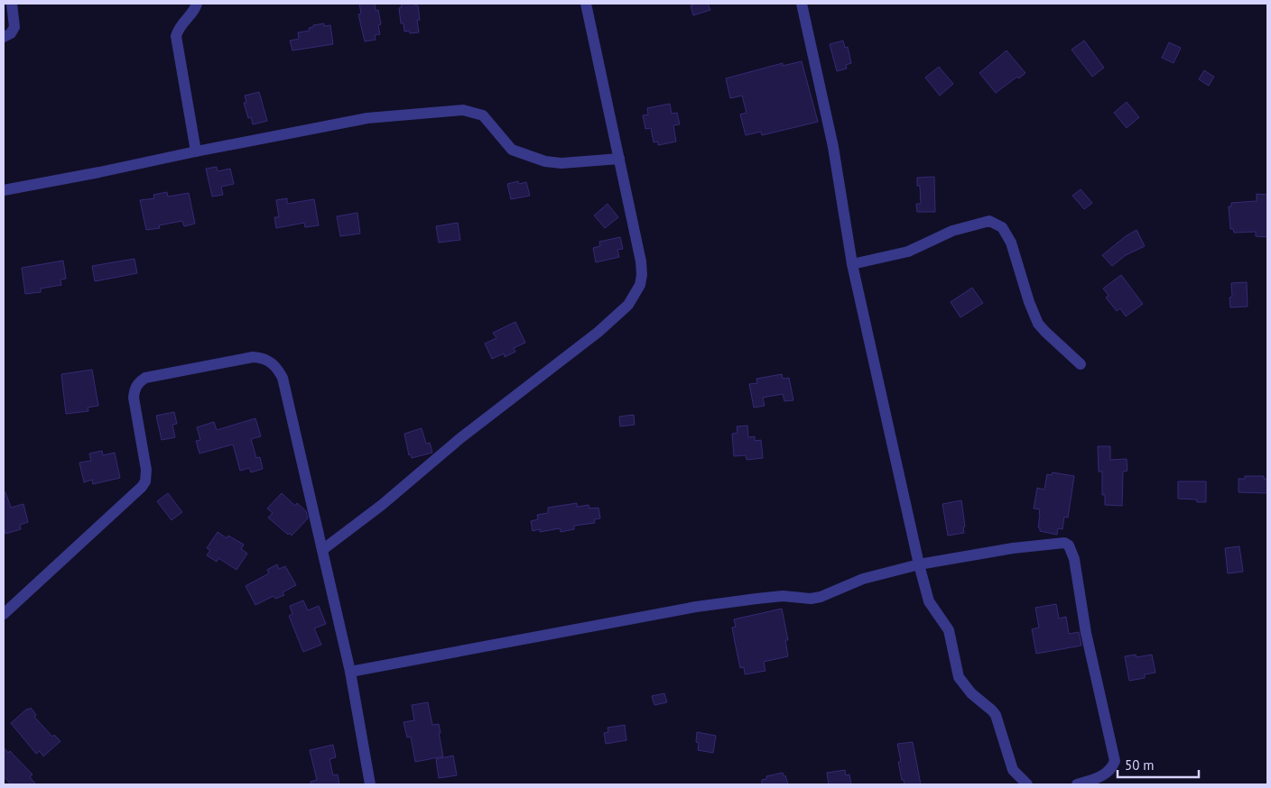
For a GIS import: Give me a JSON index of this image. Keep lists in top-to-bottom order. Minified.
{"scale_bar":"50 m"}
